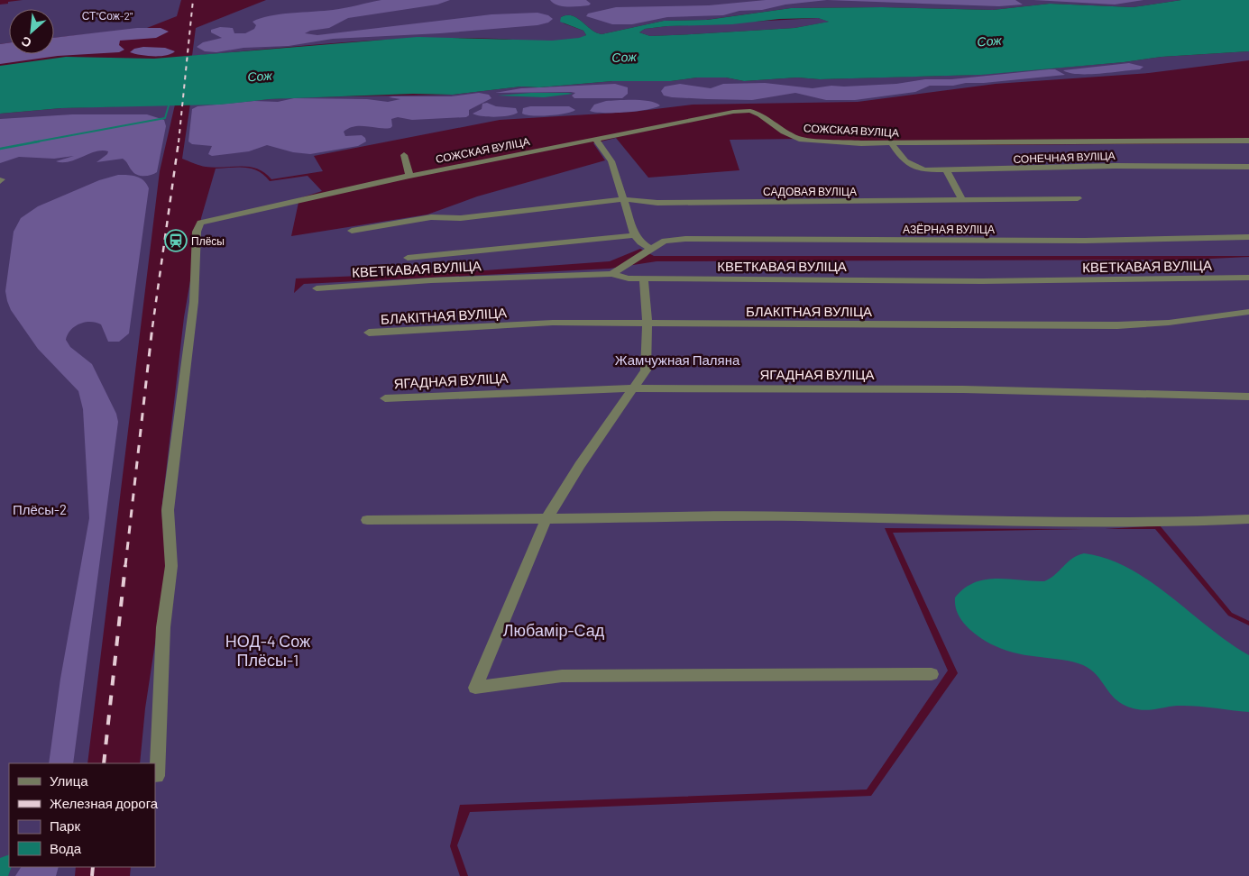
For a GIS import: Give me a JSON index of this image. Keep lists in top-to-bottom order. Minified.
{"streets":{"street":["СОЖСКАЯ ВУЛІЦА","СОНЕЧНАЯ ВУЛІЦА","САДОВАЯ ВУЛІЦА","АЗЁРНАЯ ВУЛІЦА","КВЕТКАВАЯ ВУЛІЦА","БЛАКІТНАЯ ВУЛІЦА","ЯГАДНАЯ ВУЛІЦА"]},"crossings":[["СОЖСКАЯ ВУЛІЦА","СОНЕЧНАЯ ВУЛІЦА"],["АЗЁРНАЯ ВУЛІЦА","КВЕТКАВАЯ ВУЛІЦА"]],"water":["Сож"],"parks":["СТ\"Сож-2\"","Жамчужная Паляна","Плёсы-2","Любамір-Сад","НОД-4 Сож Плёсы-1"],"places":{"station":["Плёсы"]},"legend":["Улица","Железная дорога","Парк","Вода"],"north":"bottom left"}
